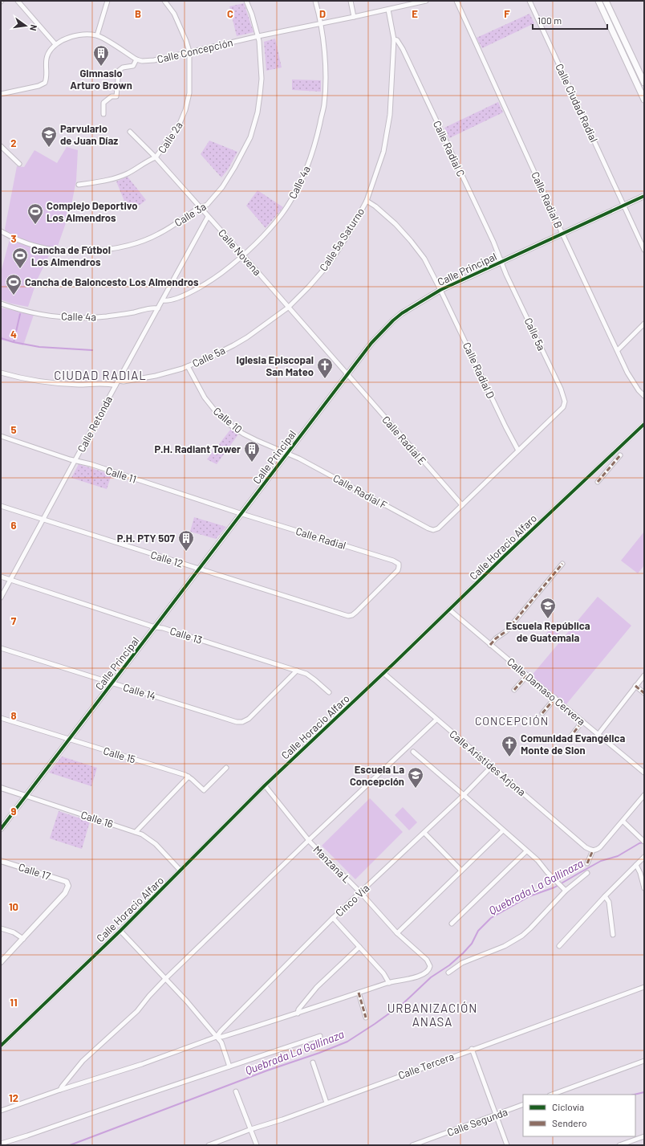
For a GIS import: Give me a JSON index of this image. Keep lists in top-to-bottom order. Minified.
{"streets":{"street":["Calle Concepción","Calle Ciudad Radial","Calle 2a","Calle Radial C","Calle 4a","Calle Radial B","Calle 3a","Calle 5a Saturno","Calle Novena","Calle Principal","Calle 5a","Calle Radial D","Calle 10","Calle Retonda","Calle Radial E","Calle 11","Calle Radial F","Calle Radial","Calle Horacio Alfaro","Calle 12","Calle 13","Calle 14","Calle Damaso Cervera","Calle 15","Calle Arístides Arjona","Calle 16","Manzana L","Calle 17","Cinco Vía","Calle Tercera","Calle Segunda"]},"crossings":[["Calle Concepción","Calle 2a"],["Calle Concepción","Calle 4a"],["Calle Concepción","Calle 3a"],["Calle Concepción","Calle 5a Saturno"],["Calle Ciudad Radial","Calle Principal"],["Calle 2a","Calle Novena"],["Calle Radial C","Calle 5a Saturno"],["Calle Radial C","Calle Principal"],["Calle Radial C","Calle 5a"],["Calle 4a","Calle Novena"],["Calle 4a","Calle Retonda"],["Calle Radial B","Calle Principal"],["Calle 3a","Calle Novena"],["Calle 5a Saturno","Calle Novena"],["Calle 5a Saturno","Calle 5a"],["Calle 5a Saturno","Calle Radial D"],["Calle Novena","Calle Principal"],["Calle Novena","Calle 5a"],["Calle Novena","Calle Retonda"],["Calle Novena","Calle Radial E"],["Calle Principal","Calle 5a"],["Calle Principal","Calle Radial D"],["Calle Principal","Calle 10"],["Calle Principal","Calle Radial E"],["Calle Principal","Calle 11"],["Calle Principal","Calle Radial F"],["Calle Principal","Calle Radial"],["Calle Principal","Calle 12"],["Calle Principal","Calle 13"],["Calle Principal","Calle 14"],["Calle Principal","Calle 15"],["Calle Principal","Calle 16"],["Calle 5a","Calle Radial D"],["Calle 5a","Calle 10"],["Calle 5a","Calle Retonda"],["Calle 10","Calle Radial F"],["Calle Retonda","Calle 11"],["Calle Retonda","Calle 12"],["Calle Retonda","Calle 13"],["Calle Radial E","Calle Radial F"],["Calle 11","Calle Radial"],["Calle Radial","Calle 12"],["Calle Horacio Alfaro","Calle Damaso Cervera"],["Calle Horacio Alfaro","Calle Arístides Arjona"],["Calle Horacio Alfaro","Calle 16"],["Calle Horacio Alfaro","Manzana L"],["Calle 13","Calle 14"],["Calle Arístides Arjona","Cinco Vía"],["Manzana L","Cinco Vía"]],"districts":["CIUDAD RADIAL","CONCEPCIÓN","URBANIZACIÓN ANASA"],"water":["Quebrada La Gallinaza"],"places":{"building":["Gimnasio Arturo Brown","P.H. Radiant Tower","P.H. PTY 507"],"school or university":["Parvulario de Juan Díaz","Escuela República de Guatemala","Escuela La Concepción"],"sports":["Complejo Deportivo Los Almendros","Cancha de Fútbol Los Almendros","Cancha de Baloncesto Los Almendros"],"church":["Iglesia Episcopal San Mateo","Comunidad Evangélica Monte de Sion"]},"legend":["Ciclovía","Sendero"],"scale_bar":"100 m","north":"right","grid":{"columns":["B","C","D","E","F"],"rows":["2","3","4","5","6","7","8","9","10","11","12"]}}
